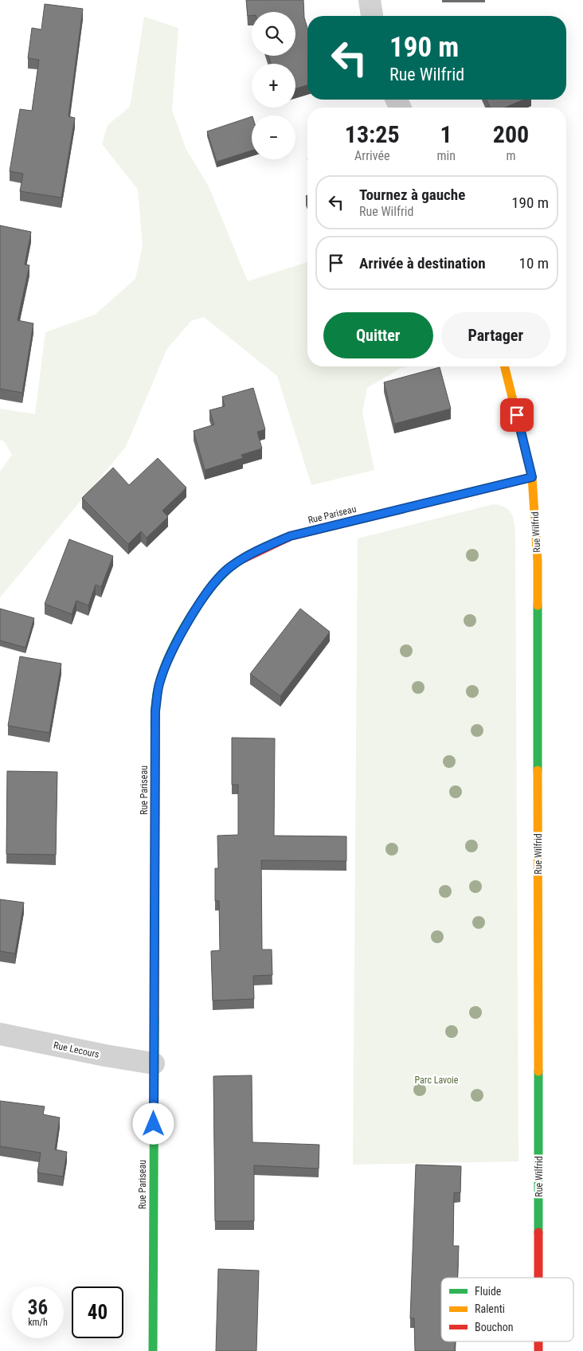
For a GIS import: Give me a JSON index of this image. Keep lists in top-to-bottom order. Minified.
{"streets":{"street":["Rue Pariseau","Rue Wilfrid","Rue Lecours"]},"crossings":[["Rue Pariseau","Rue Wilfrid"],["Rue Pariseau","Rue Lecours"]],"parks":["Parc Lavoie"],"legend":["Fluide","Ralenti","Bouchon"],"page":{"map_buttons":["+","−"],"turn":["190 m","Rue Wilfrid"],"eta":["13:25","Arrivée","1","min","200","m"],"list":[{"name":"Tournez à gauche","note":"Rue Wilfrid","value":"190 m"},{"name":"Arrivée à destination","value":"10 m"}],"buttons":["Quitter","Partager"],"speed":"36 km/h","limit":"40"}}
